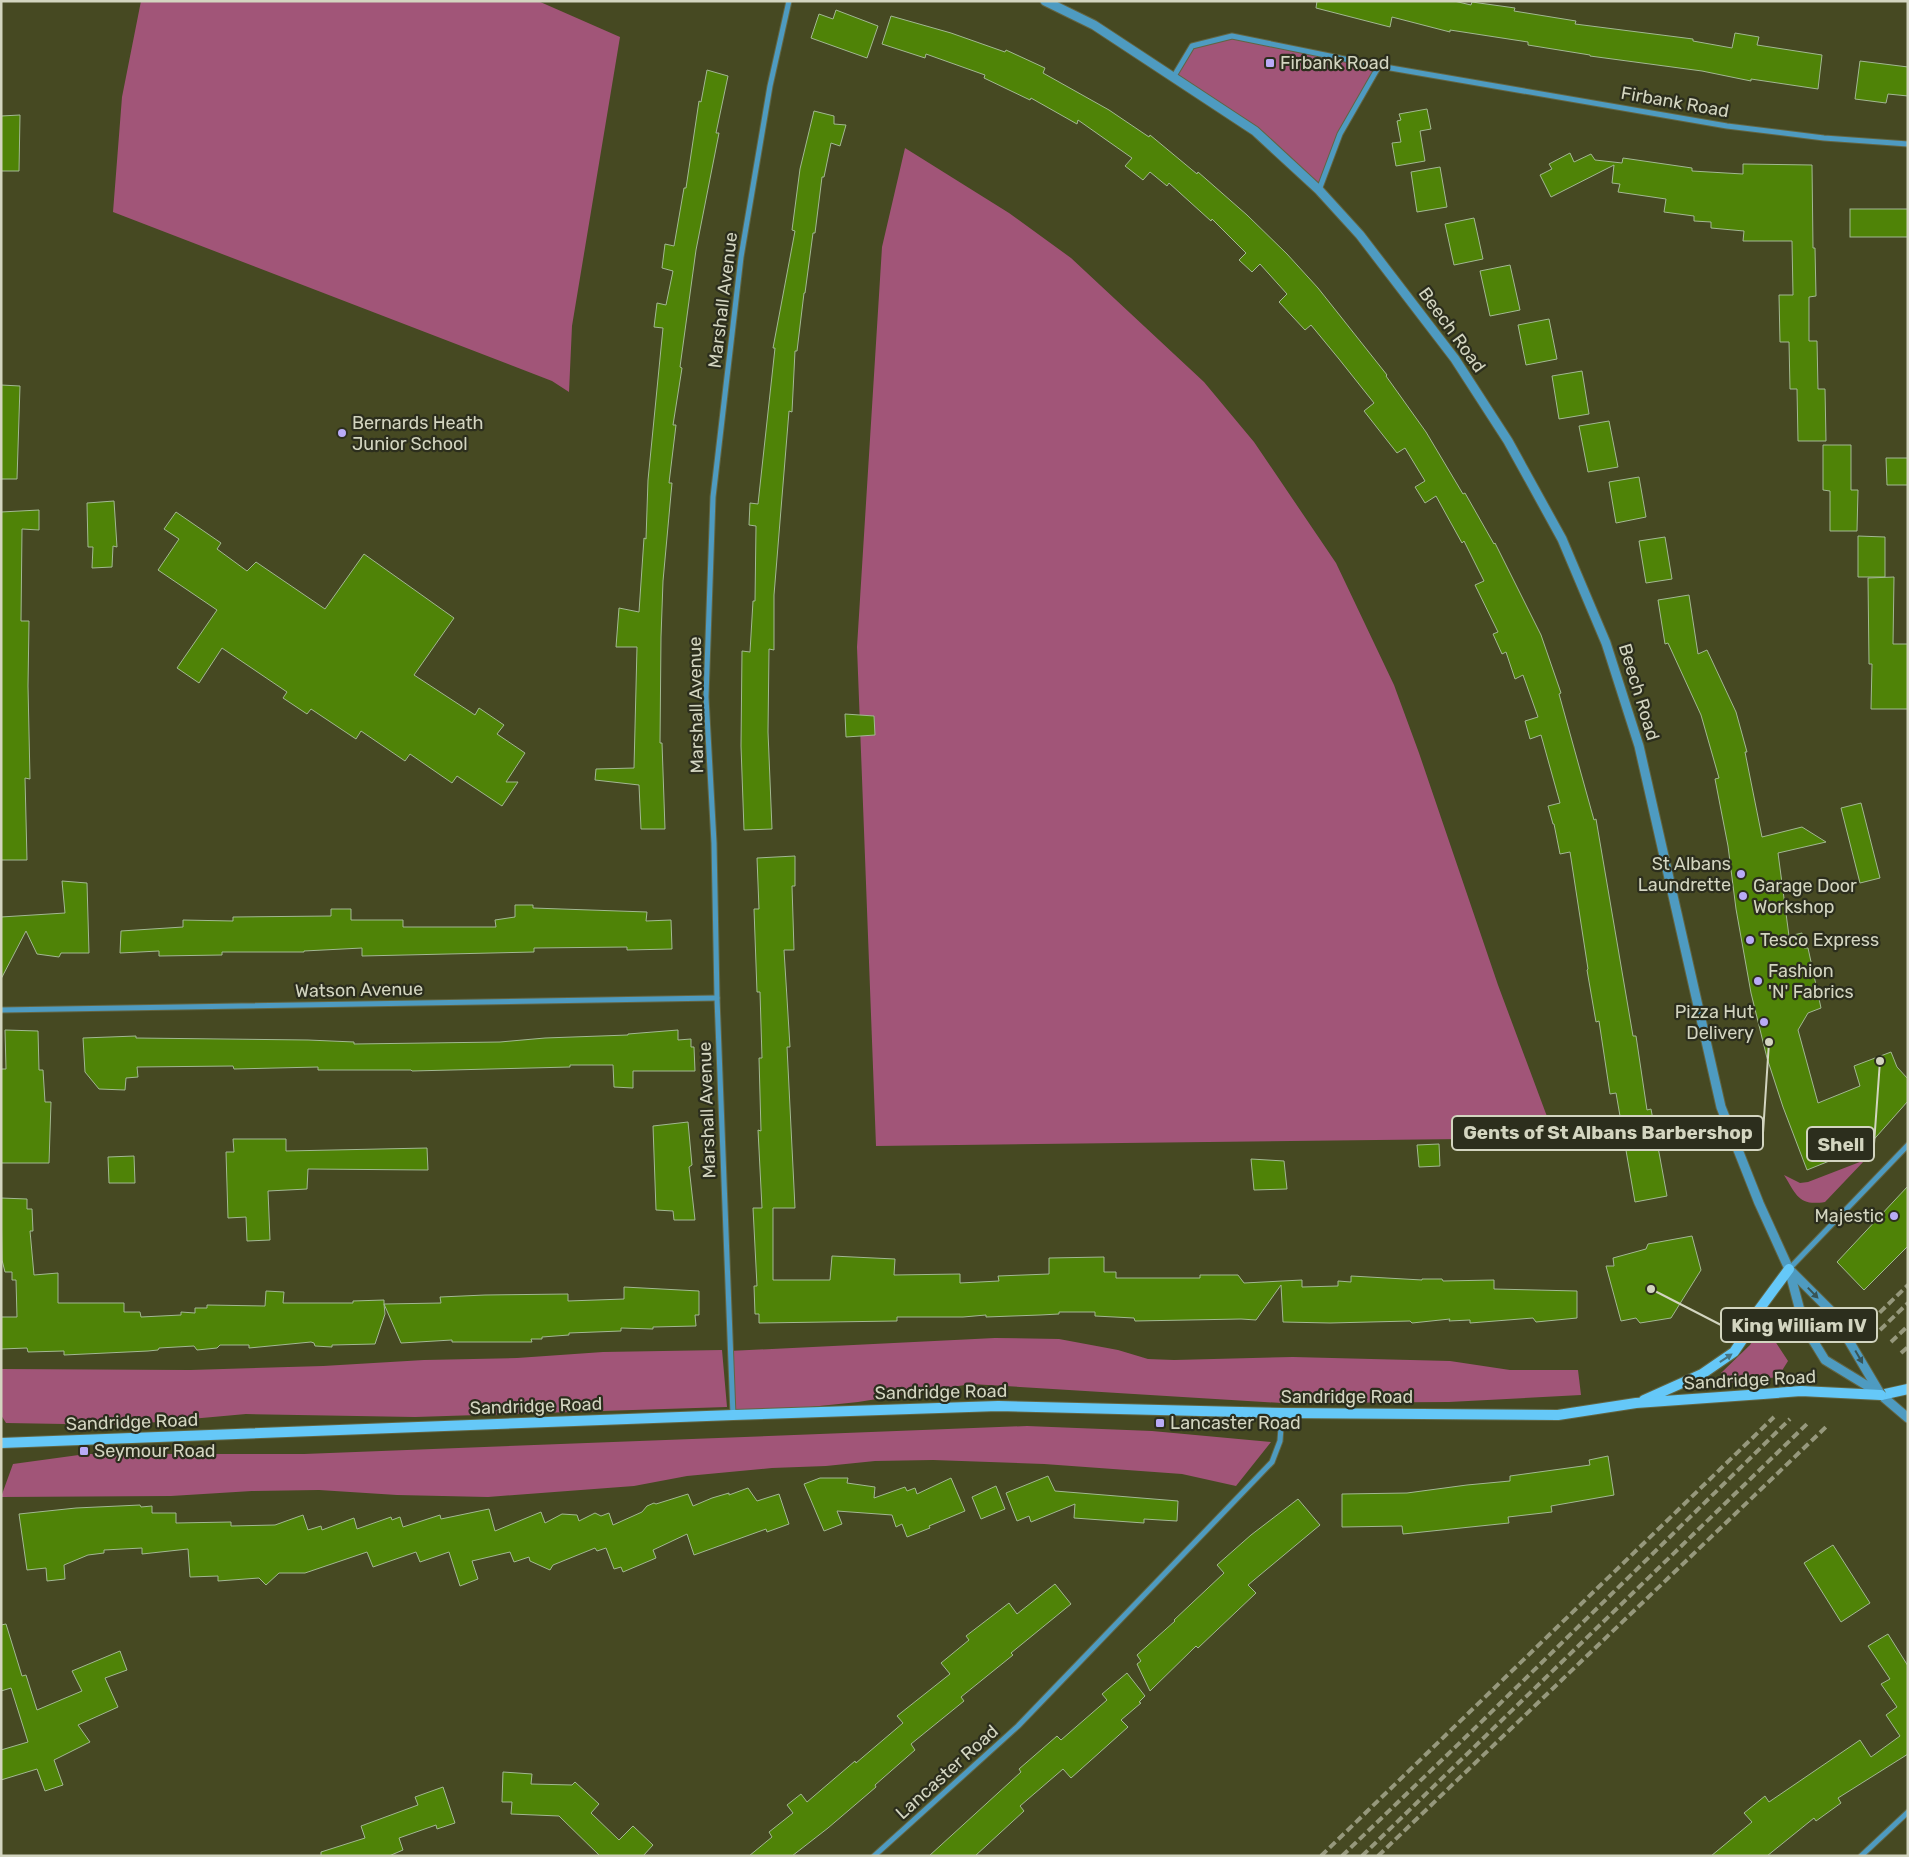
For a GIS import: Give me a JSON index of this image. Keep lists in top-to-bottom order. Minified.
{"streets":{"main road":["Sandridge Road"],"street":["Firbank Road","Marshall Avenue","Beech Road","Watson Avenue","Lancaster Road"]},"crossings":[["Marshall Avenue","Watson Avenue"],["Marshall Avenue","Sandridge Road"],["Beech Road","Sandridge Road"],["Sandridge Road","Lancaster Road"]],"places":{"transit":["Firbank Road","Lancaster Road","Seymour Road"],"other":["Bernards Heath Junior School","St Albans Laundrette","Garage Door Workshop","Tesco Express","Fashion 'N' Fabrics","Pizza Hut Delivery","Gents of St Albans Barbershop","Shell","Majestic","King William IV"]}}
